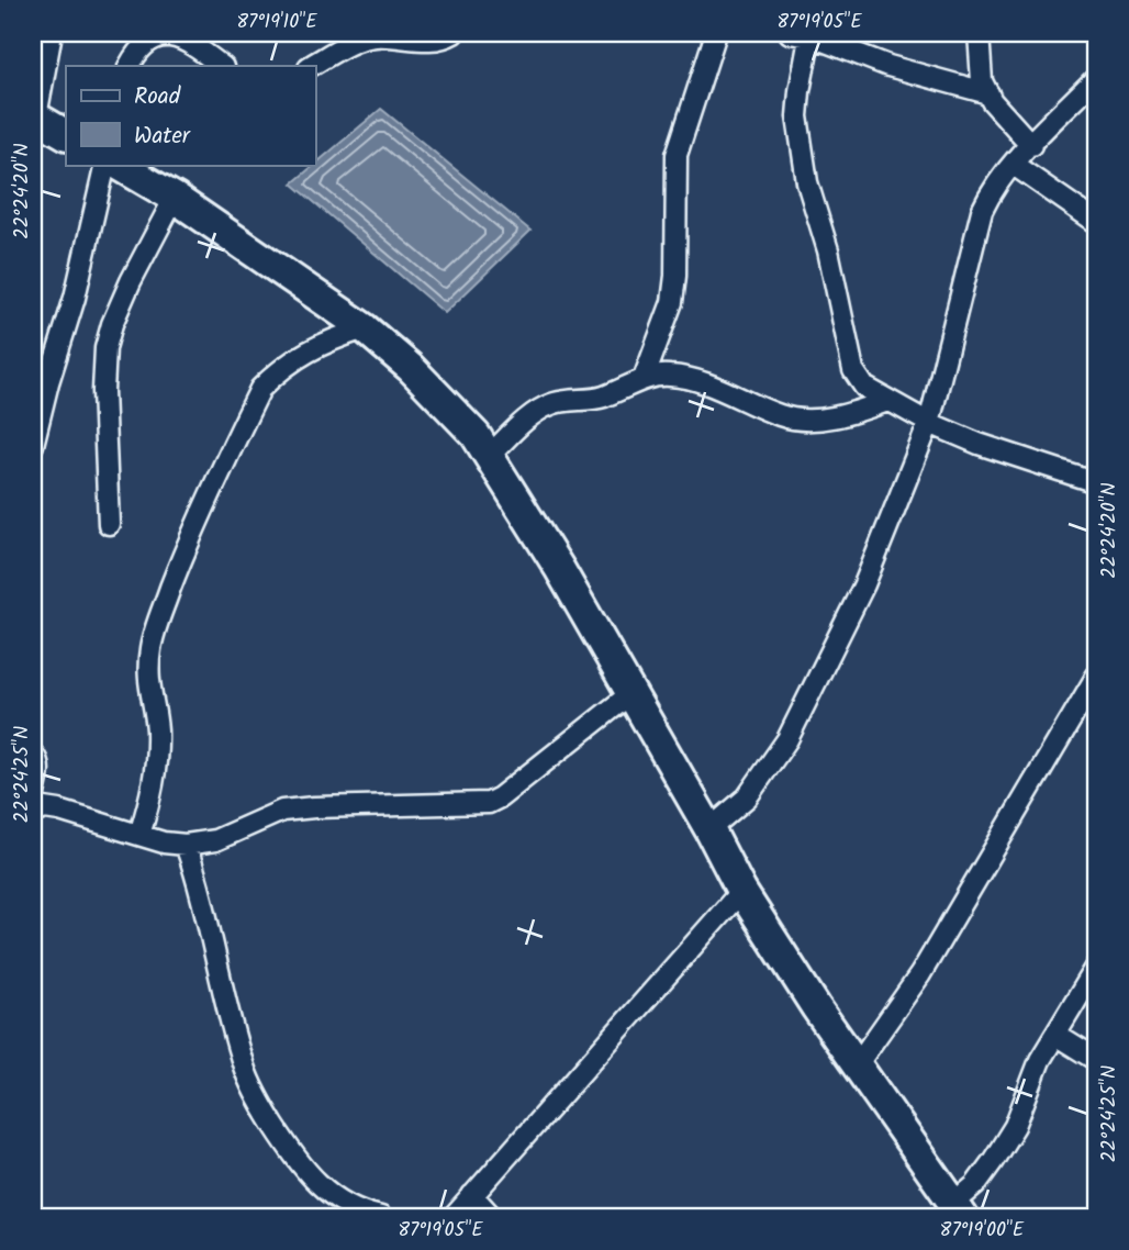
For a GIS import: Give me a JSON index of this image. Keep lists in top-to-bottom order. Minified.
{"legend":["Road","Water"],"coordinates":["87°19'10\"E","87°19'05\"E","22°24'20\"N","22°24'25\"N","87°19'00\"E"]}
